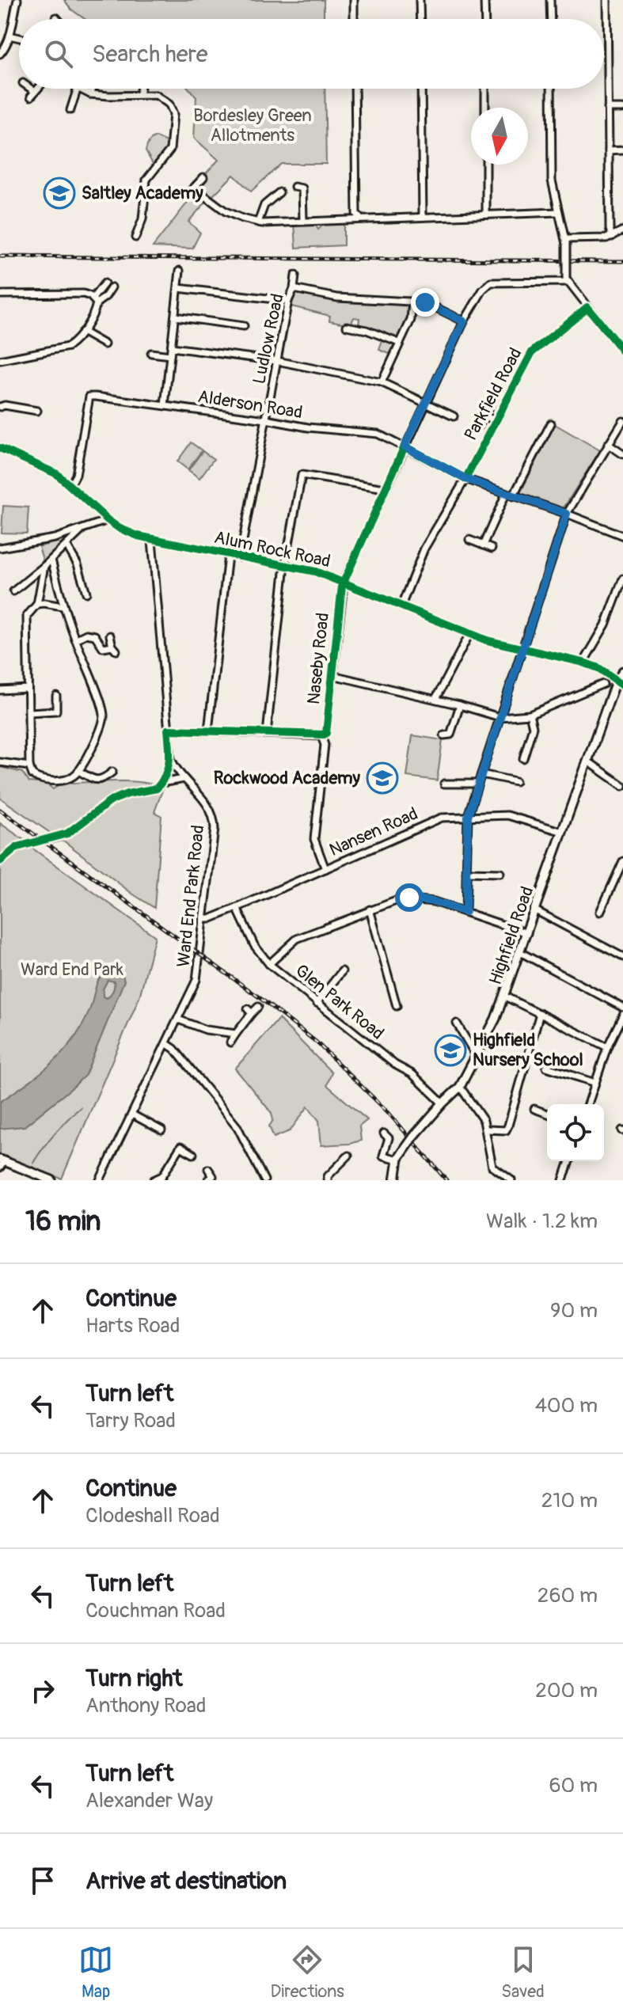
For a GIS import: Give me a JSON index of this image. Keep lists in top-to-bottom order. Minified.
{"streets":{"main road":["Highfield Road"],"street":["Ludlow Road","Parkfield Road","Alderson Road","Alum Rock Road","Naseby Road","Nansen Road","Ward End Park Road","Glen Park Road"]},"crossings":[["Ludlow Road","Alderson Road"],["Ludlow Road","Alum Rock Road"],["Parkfield Road","Alderson Road"],["Parkfield Road","Alum Rock Road"],["Alderson Road","Alum Rock Road"],["Alderson Road","Naseby Road"],["Alum Rock Road","Naseby Road"],["Alum Rock Road","Highfield Road"],["Naseby Road","Nansen Road"],["Nansen Road","Ward End Park Road"],["Nansen Road","Highfield Road"],["Nansen Road","Glen Park Road"],["Highfield Road","Glen Park Road"]],"parks":["Bordesley Green Allotments","Ward End Park"],"places":{"school or university":["Saltley Academy","Rockwood Academy","Highfield Nursery School"]},"north":"bottom","page":{"search":"Search here","heading":["16 min","Walk · 1.2 km"],"list":[["Continue","Harts Road","90 m"],["Turn left","Tarry Road","400 m"],["Continue","Clodeshall Road","210 m"],["Turn left","Couchman Road","260 m"],["Turn right","Anthony Road","200 m"],["Turn left","Alexander Way","60 m"],"Arrive at destination"],"nav":["Map","Directions","Saved"]}}
